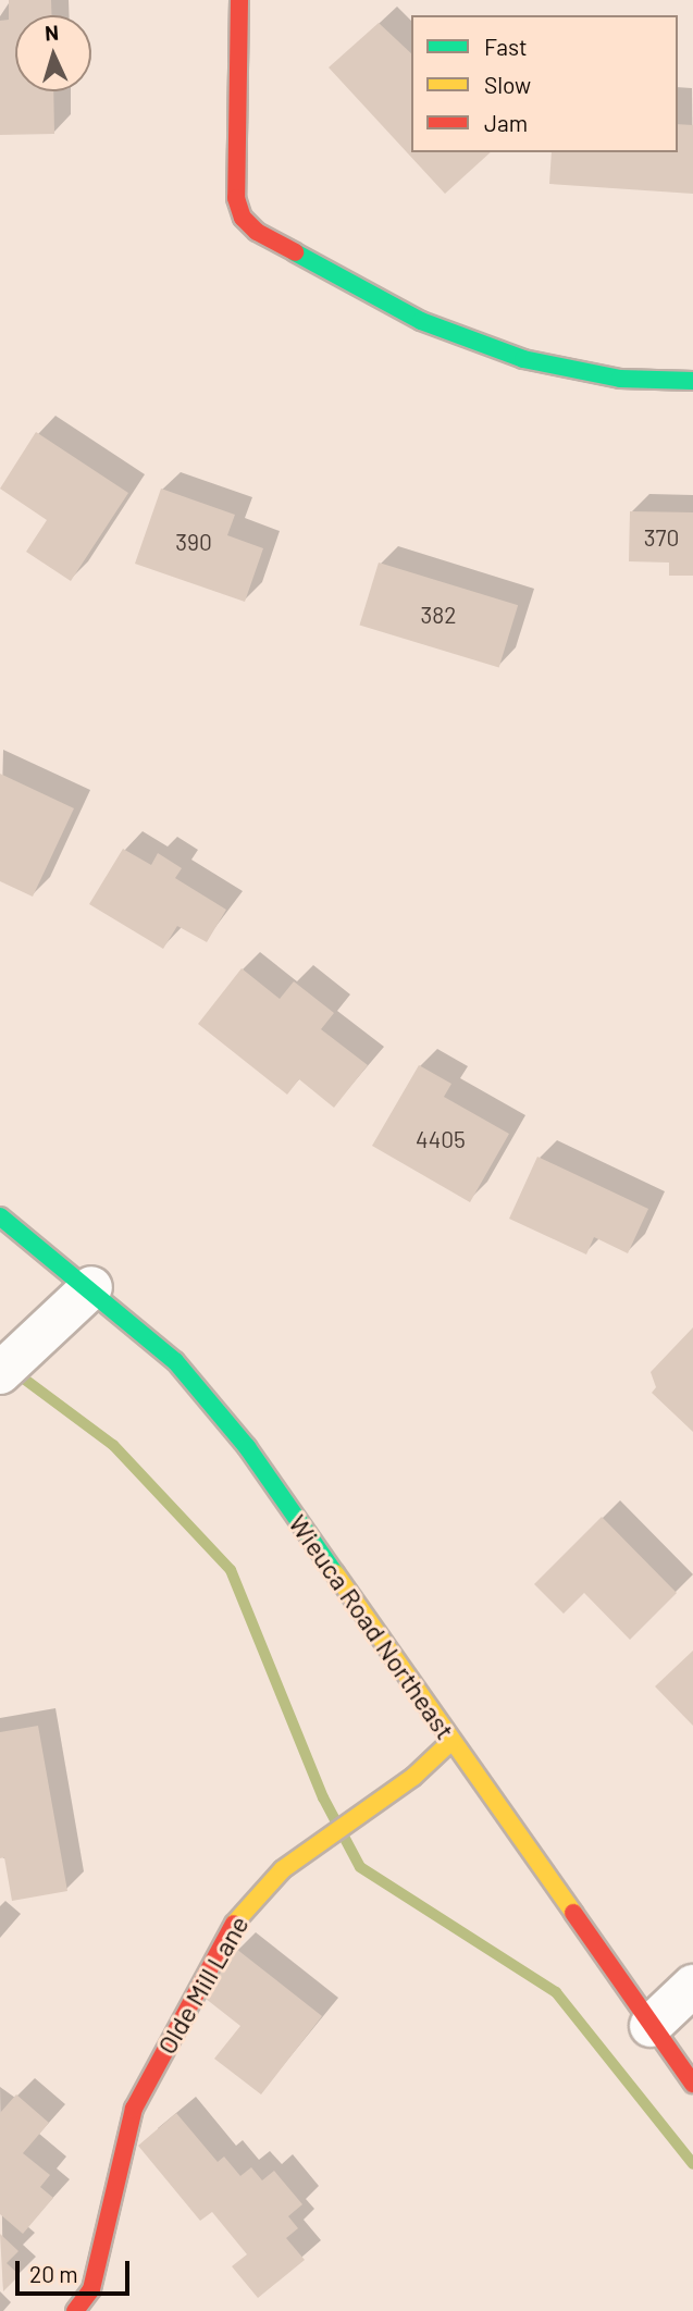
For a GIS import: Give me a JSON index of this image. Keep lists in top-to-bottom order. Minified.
{"streets":{"street":["Wieuca Road Northeast","Olde Mill Lane"]},"crossings":[["Wieuca Road Northeast","Olde Mill Lane"]],"house_numbers":["370","390","382","4405"],"legend":["Fast","Slow","Jam"],"scale_bar":"20 m","north":"top"}
